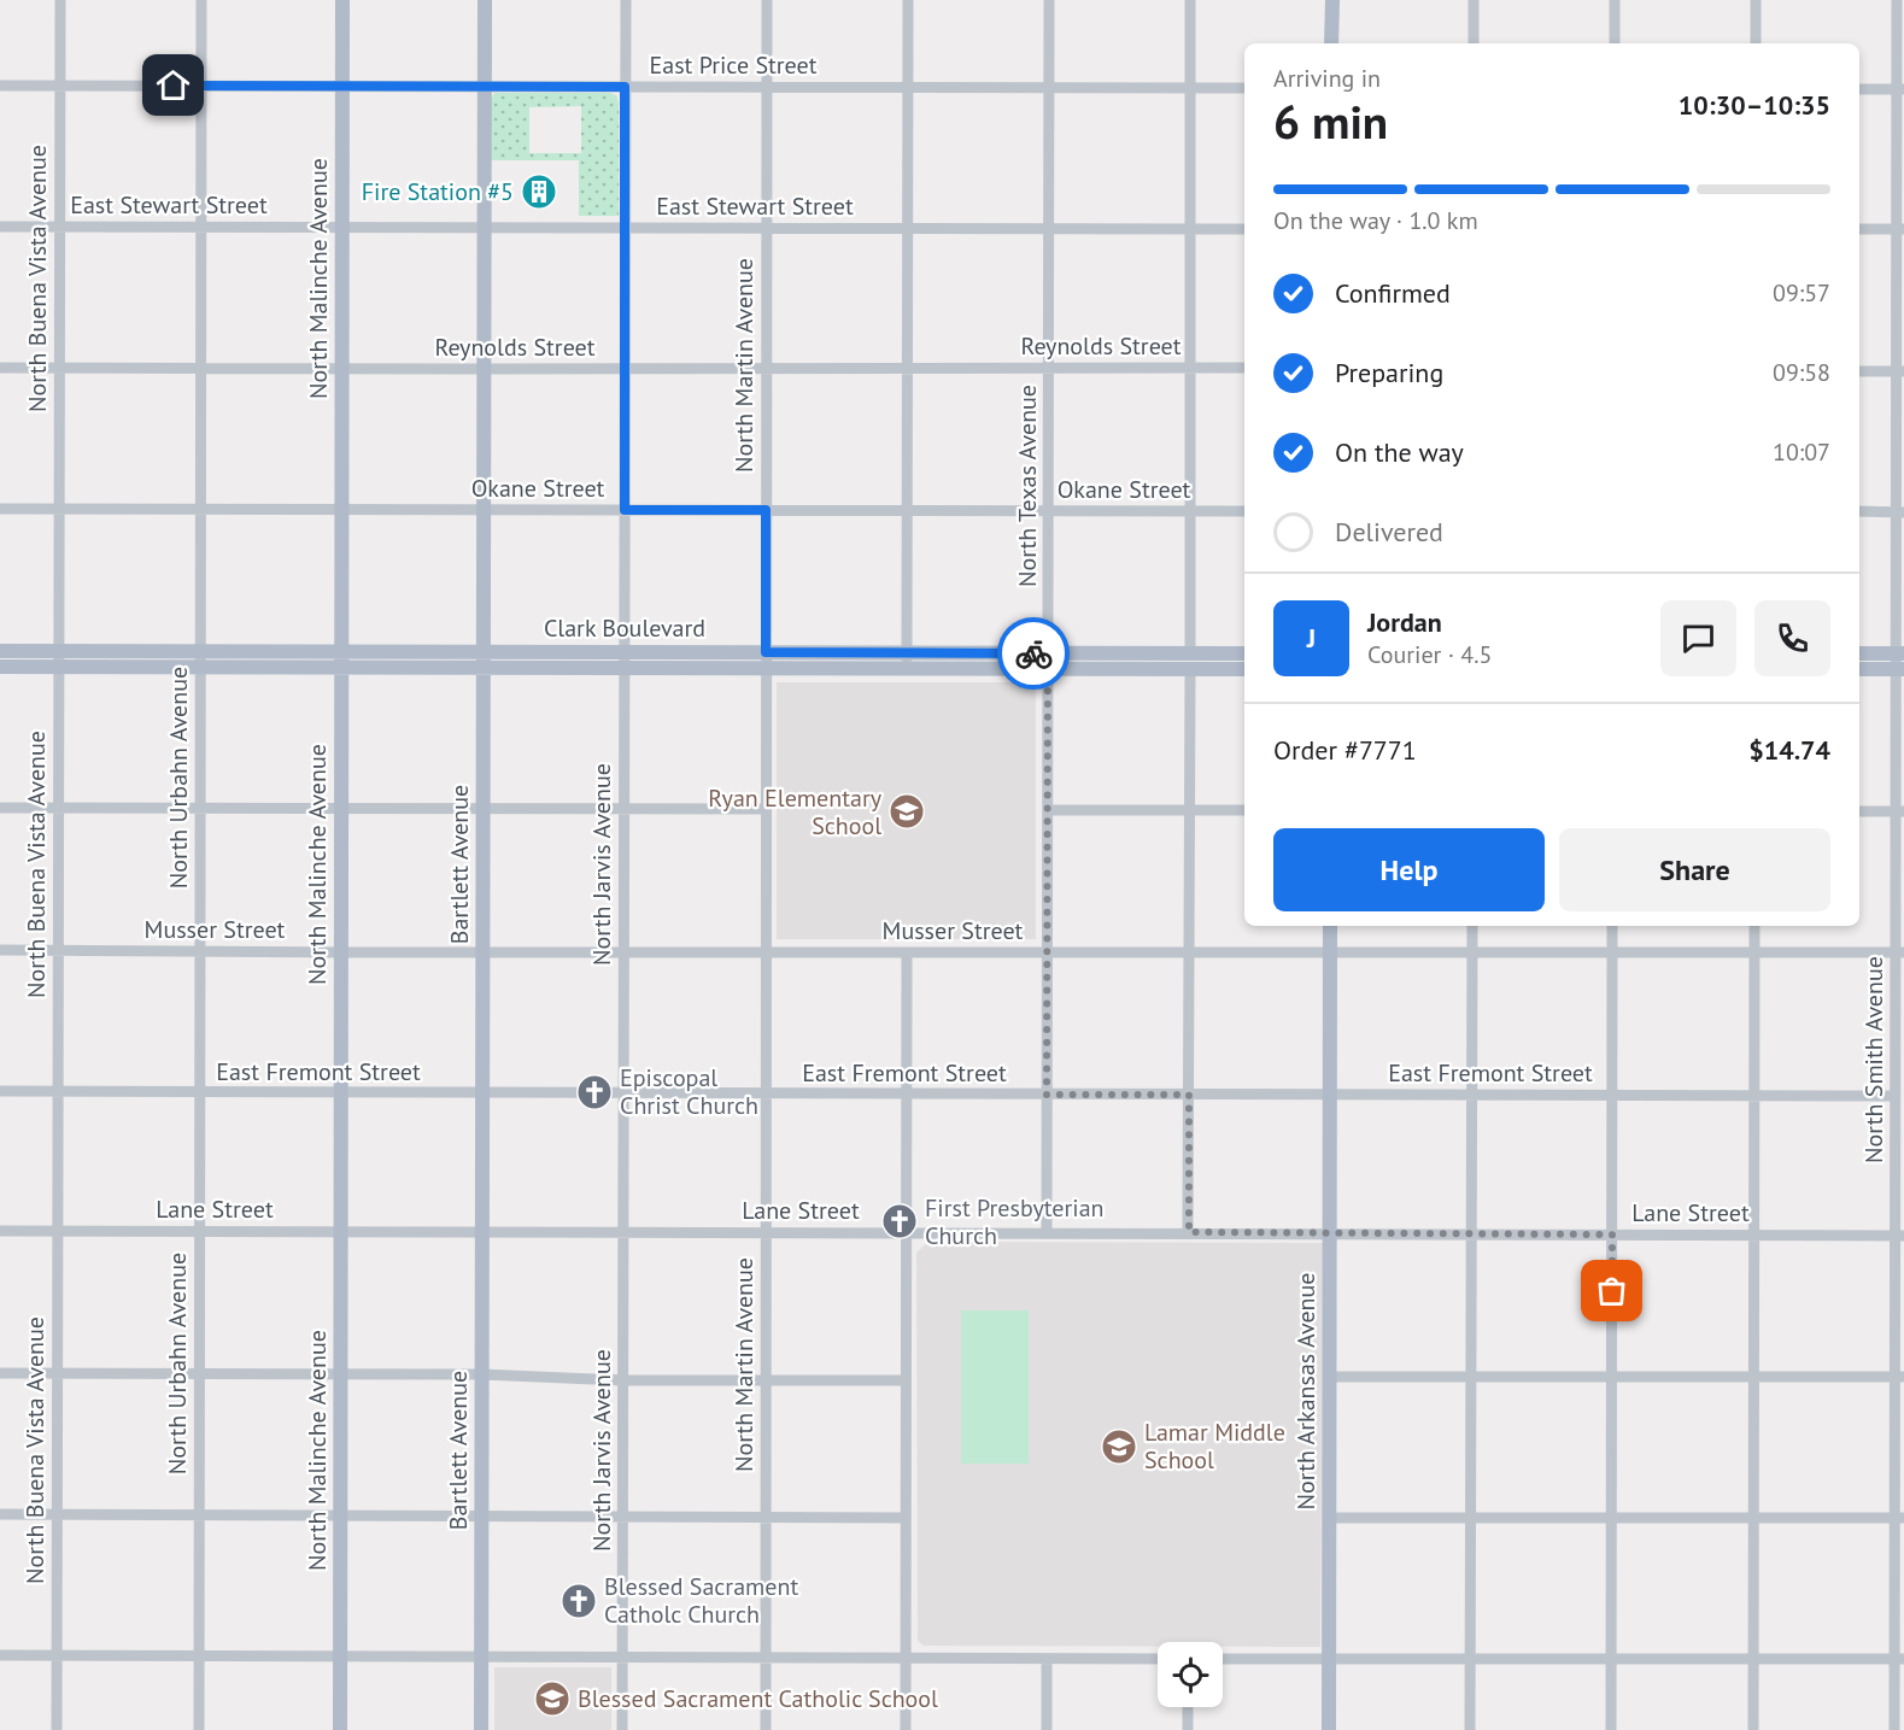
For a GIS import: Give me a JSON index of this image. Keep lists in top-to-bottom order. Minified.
{"streets":{"main road":["North Malinche Avenue","Clark Boulevard","Bartlett Avenue","North Arkansas Avenue"],"street":["East Price Street","East Stewart Street","North Buena Vista Avenue","Reynolds Street","North Martin Avenue","North Texas Avenue","Okane Street","North Urbahn Avenue","North Jarvis Avenue","Musser Street","North Smith Avenue","East Fremont Street","Lane Street"]},"crossings":[["East Price Street","North Buena Vista Avenue"],["East Price Street","North Malinche Avenue"],["East Price Street","North Martin Avenue"],["East Price Street","North Texas Avenue"],["East Price Street","North Urbahn Avenue"],["East Price Street","Bartlett Avenue"],["East Price Street","North Jarvis Avenue"],["East Stewart Street","North Buena Vista Avenue"],["East Stewart Street","North Malinche Avenue"],["East Stewart Street","North Martin Avenue"],["East Stewart Street","North Texas Avenue"],["East Stewart Street","North Urbahn Avenue"],["East Stewart Street","Bartlett Avenue"],["East Stewart Street","North Jarvis Avenue"],["North Buena Vista Avenue","Reynolds Street"],["North Buena Vista Avenue","Okane Street"],["North Buena Vista Avenue","Clark Boulevard"],["North Buena Vista Avenue","Musser Street"],["North Buena Vista Avenue","East Fremont Street"],["North Buena Vista Avenue","Lane Street"],["North Malinche Avenue","Reynolds Street"],["North Malinche Avenue","Okane Street"],["North Malinche Avenue","Clark Boulevard"],["North Malinche Avenue","Musser Street"],["North Malinche Avenue","East Fremont Street"],["North Malinche Avenue","Lane Street"],["Reynolds Street","North Martin Avenue"],["Reynolds Street","North Texas Avenue"],["Reynolds Street","North Urbahn Avenue"],["Reynolds Street","Bartlett Avenue"],["Reynolds Street","North Jarvis Avenue"],["North Martin Avenue","Okane Street"],["North Martin Avenue","Clark Boulevard"],["North Martin Avenue","Musser Street"],["North Martin Avenue","East Fremont Street"],["North Martin Avenue","Lane Street"],["North Texas Avenue","Okane Street"],["North Texas Avenue","Clark Boulevard"],["North Texas Avenue","Musser Street"],["North Texas Avenue","East Fremont Street"],["North Texas Avenue","Lane Street"],["Okane Street","North Urbahn Avenue"],["Okane Street","Bartlett Avenue"],["Okane Street","North Jarvis Avenue"],["Clark Boulevard","North Urbahn Avenue"],["Clark Boulevard","Bartlett Avenue"],["Clark Boulevard","North Jarvis Avenue"],["North Urbahn Avenue","Musser Street"],["North Urbahn Avenue","East Fremont Street"],["North Urbahn Avenue","Lane Street"],["Bartlett Avenue","Musser Street"],["Bartlett Avenue","East Fremont Street"],["Bartlett Avenue","Lane Street"],["North Jarvis Avenue","Musser Street"],["North Jarvis Avenue","East Fremont Street"],["North Jarvis Avenue","Lane Street"],["Musser Street","North Smith Avenue"],["Musser Street","North Arkansas Avenue"],["North Smith Avenue","East Fremont Street"],["North Smith Avenue","Lane Street"],["East Fremont Street","North Arkansas Avenue"],["Lane Street","North Arkansas Avenue"]],"places":{"building":["Fire Station #5"],"school or university":["Ryan Elementary School","Lamar Middle School","Blessed Sacrament Catholic School"],"church":["Episcopal Christ Church","First Presbyterian Church","Blessed Sacrament Catholc Church"]},"page":{"heading":["6 min","Arriving in","10:30–10:35"],"panel":["Jordan","Courier · 4.5","Order #7771","$14.74"],"bar":"On the way · 1.0 km","list":[["Confirmed","09:57"],["Preparing","09:58"],["On the way","10:07"],"Delivered"],"round":"J","buttons":["Help","Share"]}}
